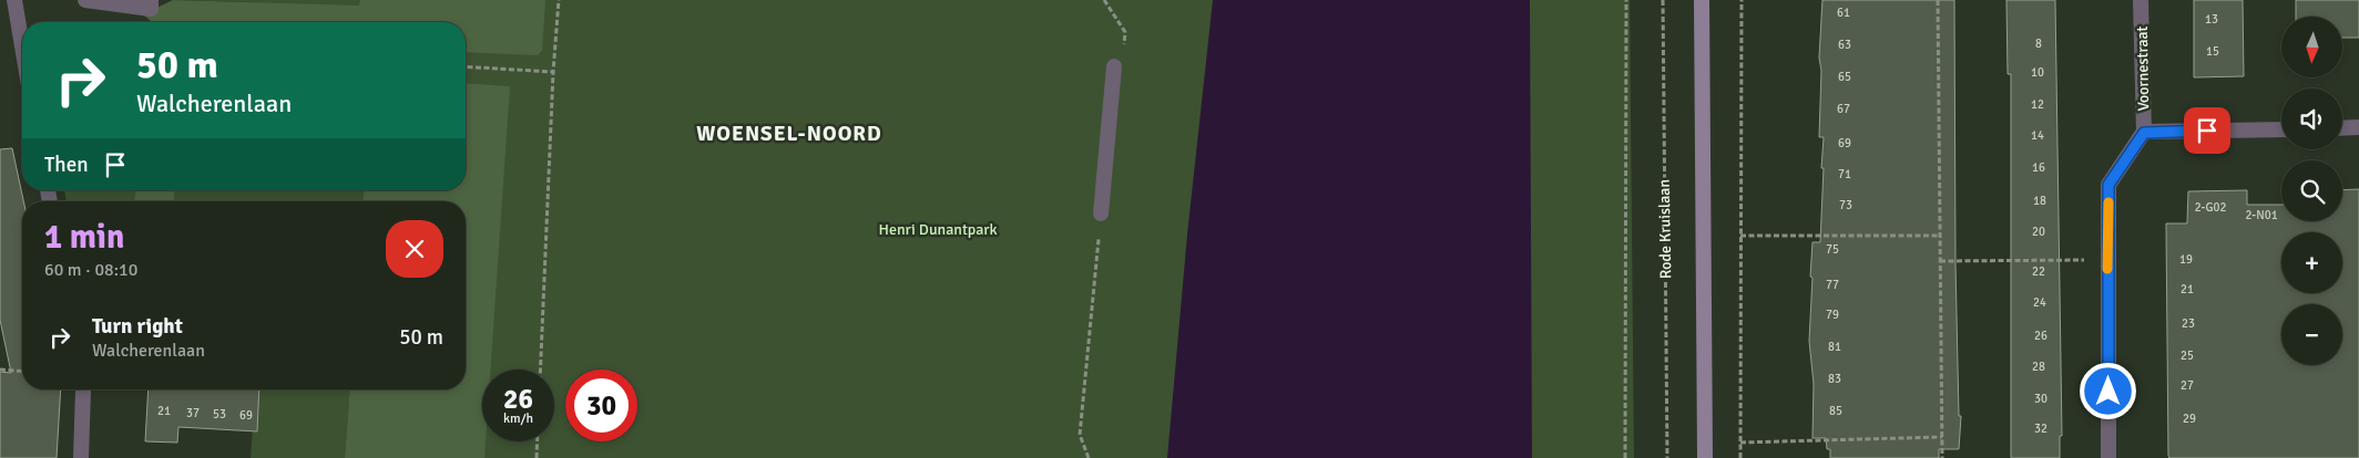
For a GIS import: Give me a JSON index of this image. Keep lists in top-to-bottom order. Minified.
{"streets":{"street":["Voornestraat"],"path":["Rode Kruislaan"]},"districts":["WOENSEL-NOORD"],"parks":["Henri Dunantpark"],"house_numbers":["61","13","8","63","15","10","65","12","67","14","69","16","71","18","73","2-G02","2-N01","20","75","19","22","77","21","24","79","23","26","81","25","28","83","27","30","21","85","37","53","69","29","32"],"north":"bottom","page":{"map_buttons":["+","−"],"turn":["50 m","Walcherenlaan"],"then":"Then","heading":["1 min","60 m · 08:10"],"list":[{"name":"Turn right","note":"Walcherenlaan","value":"50 m"}],"speed":"26 km/h","limit":"30"}}
